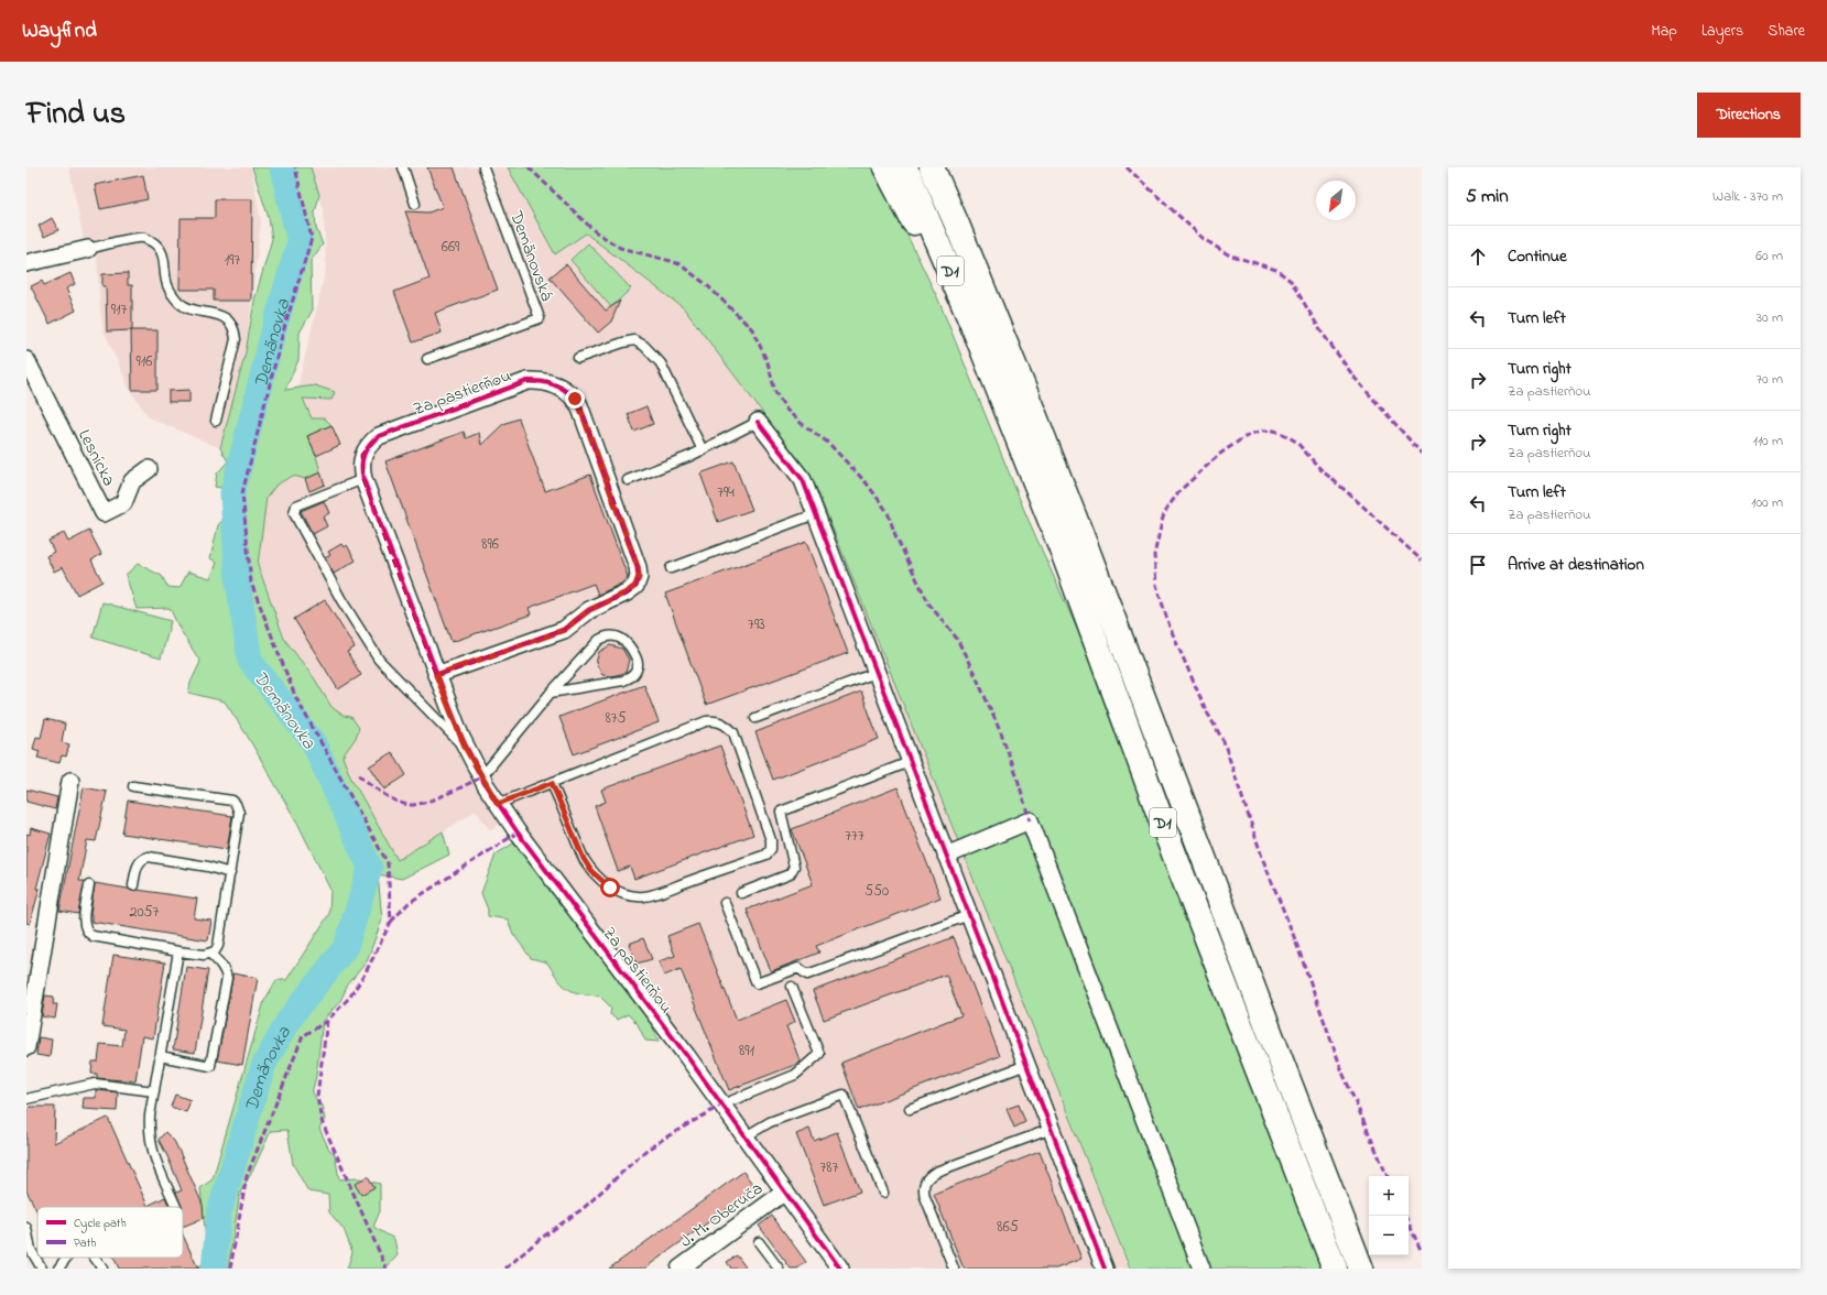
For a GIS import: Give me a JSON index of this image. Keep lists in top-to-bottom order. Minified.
{"streets":{"highway":["D1"],"street":["Za pastierňou","Lesnícka","J. M. Oberuča"],"lane":["Demänovská"]},"crossings":[["Za pastierňou","J. M. Oberuča"]],"water":["Demänovka"],"house_numbers":["669","197","917","916","794","896","793","875","777","550","2057","891","787","865"],"legend":["Cycle path","Path"],"north":"bottom left","page":{"header":"Wayfind","nav":["Map","Layers","Share"],"title":"Find us","buttons":"Directions","heading":["5 min","Walk · 370 m"],"list":[["Continue","60 m"],["Turn left","30 m"],["Turn right","Za pastierňou","70 m"],["Turn right","Za pastierňou","110 m"],["Turn left","Za pastierňou","100 m"],"Arrive at destination"],"map_buttons":["+","−"]}}
